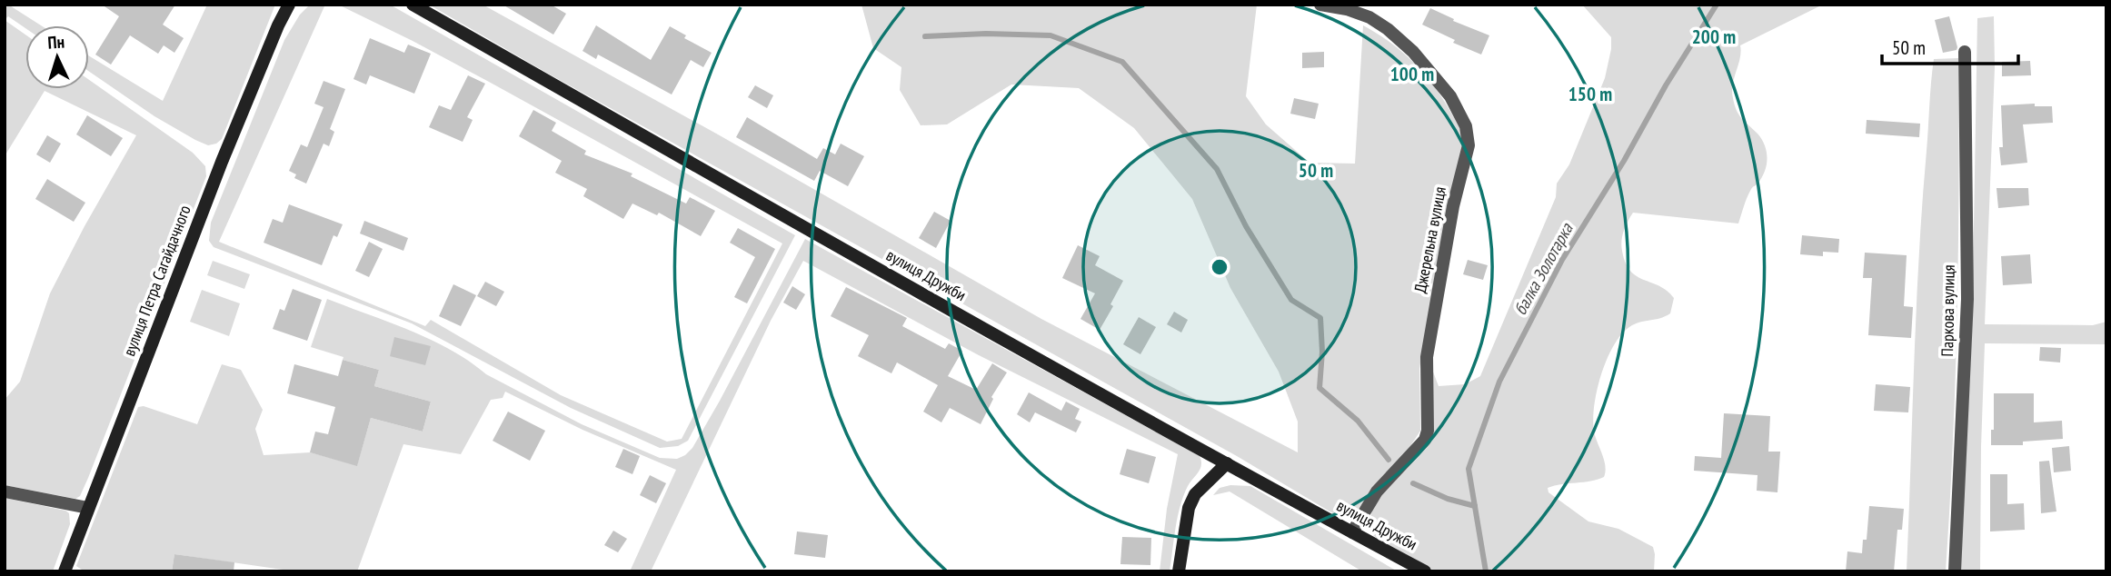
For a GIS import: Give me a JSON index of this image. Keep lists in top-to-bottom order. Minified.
{"streets":{"street":["Джерельна вулиця","вулиця Дружби","вулиця Петра Сагайдачного","Паркова вулиця"]},"crossings":[["Джерельна вулиця","вулиця Дружби"]],"water":["балка Золотарка"],"scale_bar":"50 m","north":"top","rings":["200 m","100 m","150 m","50 m"]}
